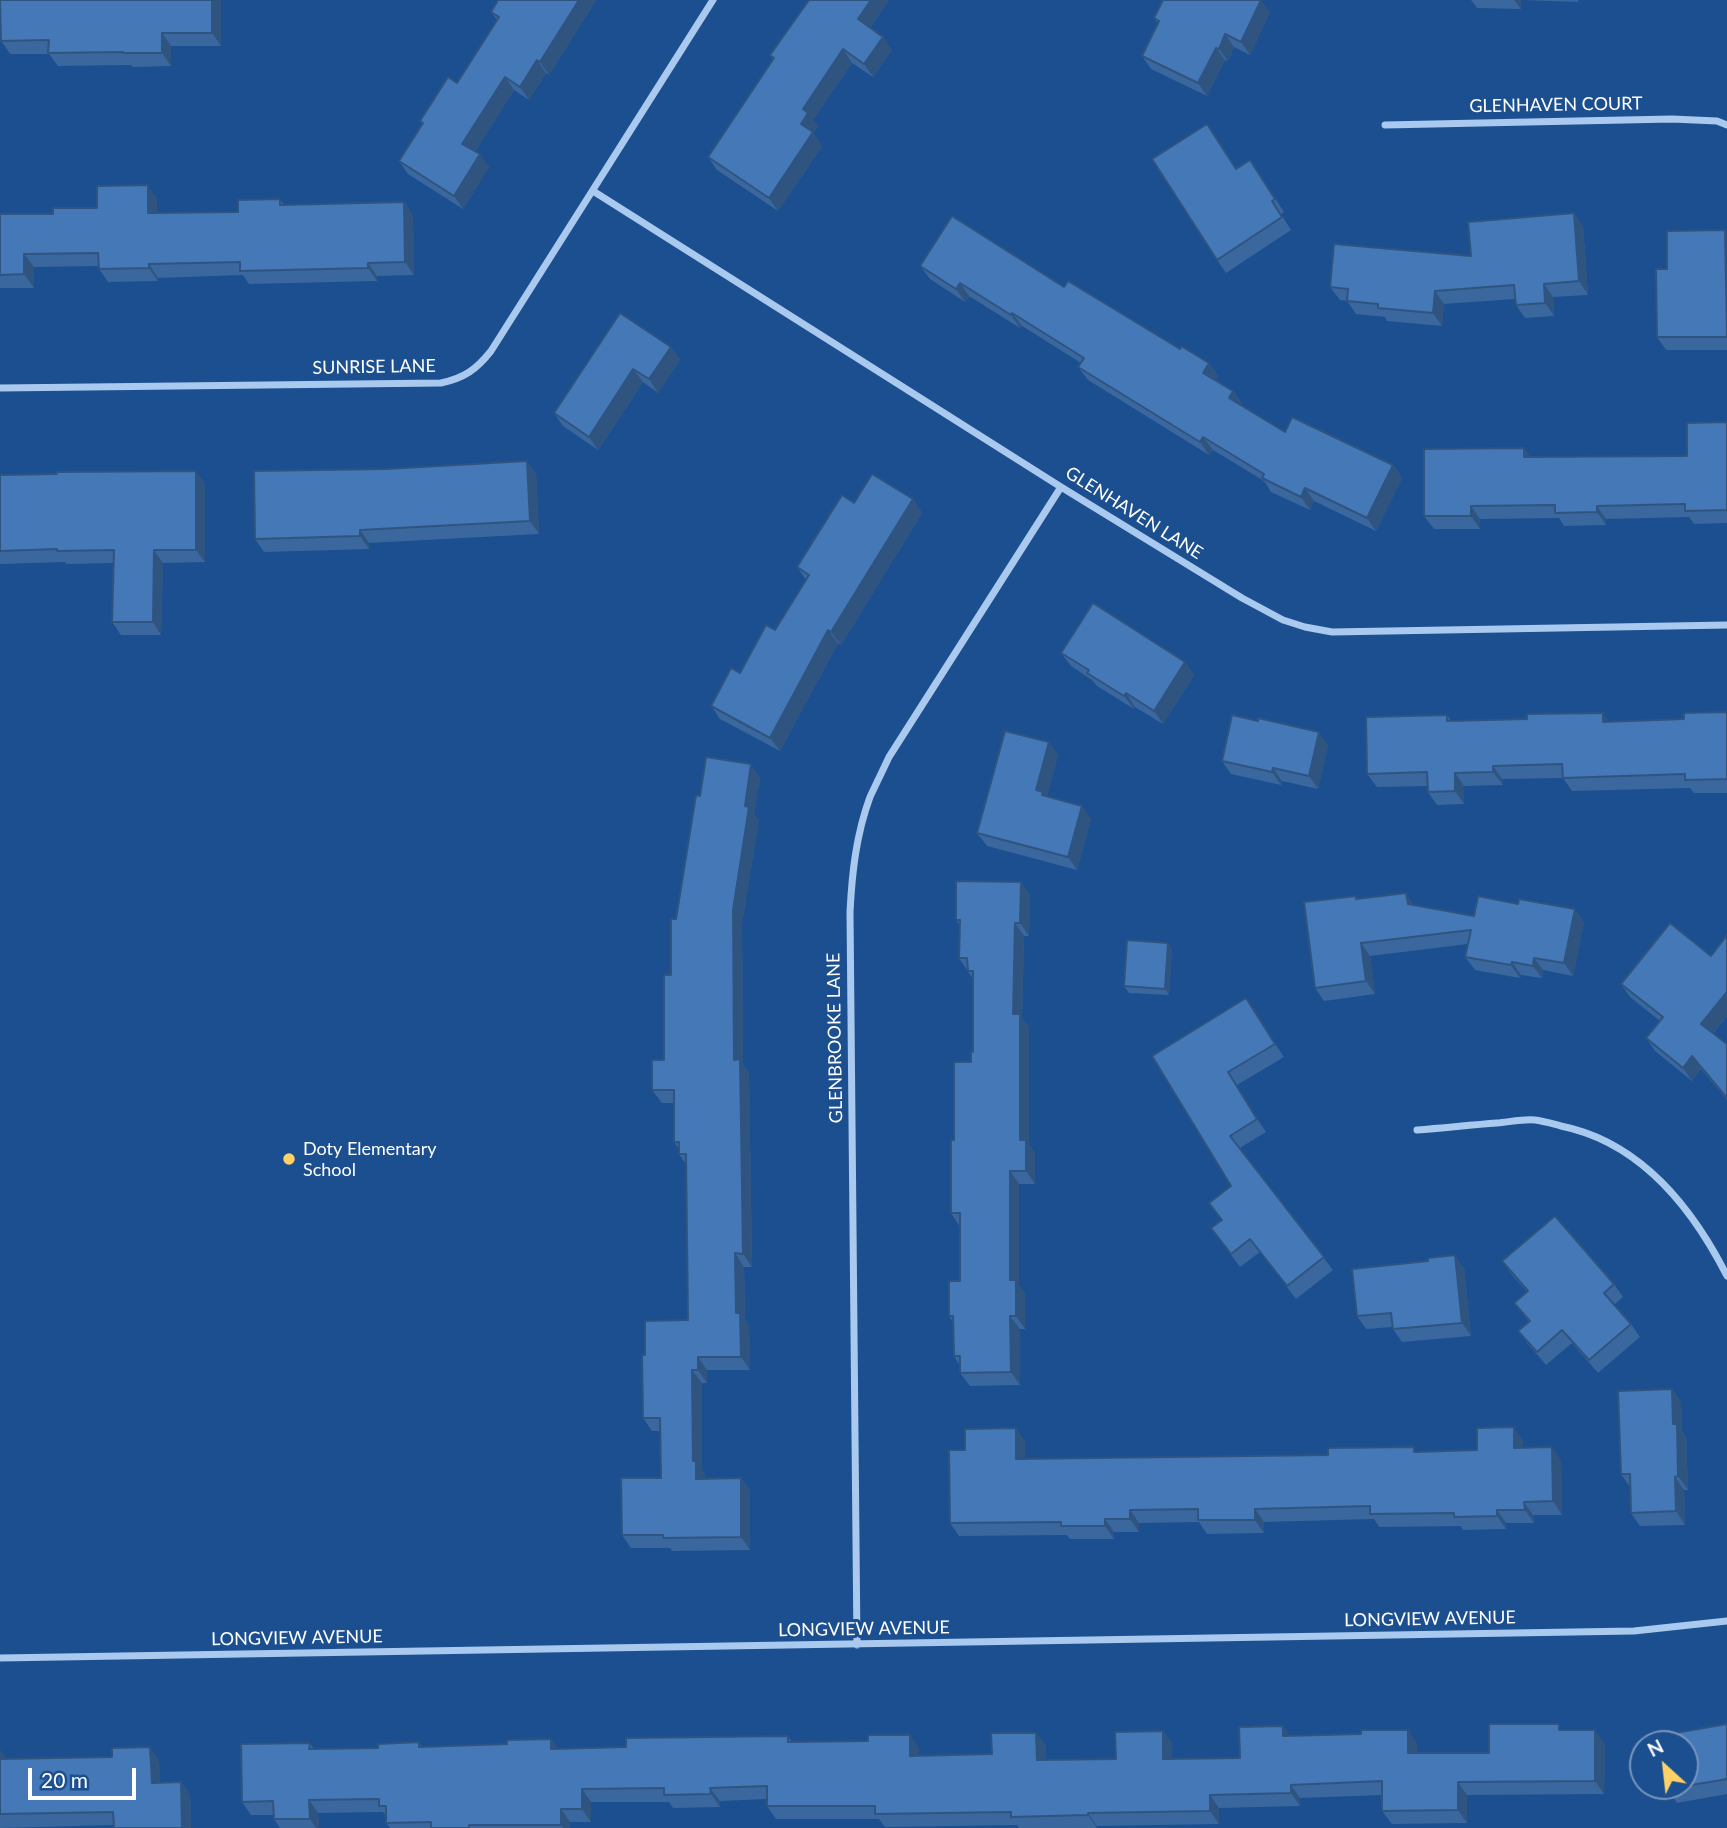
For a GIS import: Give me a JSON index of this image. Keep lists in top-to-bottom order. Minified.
{"streets":{"street":["GLENHAVEN COURT","SUNRISE LANE","GLENHAVEN LANE","GLENBROOKE LANE","LONGVIEW AVENUE"]},"crossings":[["SUNRISE LANE","GLENHAVEN LANE"],["GLENHAVEN LANE","GLENBROOKE LANE"],["GLENBROOKE LANE","LONGVIEW AVENUE"]],"places":["Doty Elementary School"],"scale_bar":"20 m","north":"top left"}
